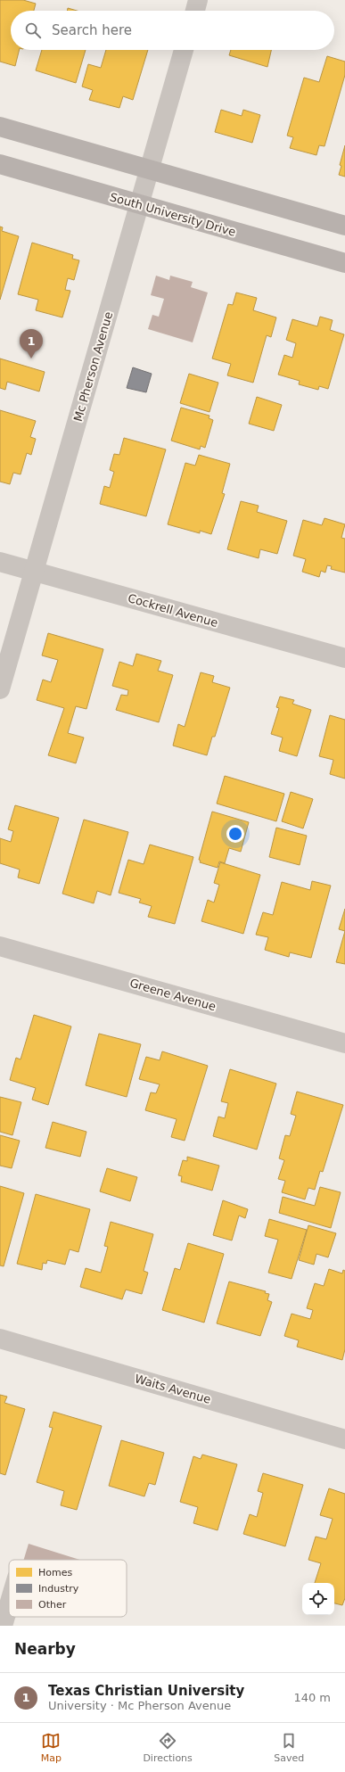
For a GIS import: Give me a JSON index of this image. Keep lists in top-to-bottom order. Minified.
{"streets":{"main road":["South University Drive"],"street":["Mc Pherson Avenue","Cockrell Avenue","Greene Avenue","Waits Avenue"]},"crossings":[["South University Drive","Mc Pherson Avenue"],["Mc Pherson Avenue","Cockrell Avenue"]],"legend":["Homes","Industry","Other"],"page":{"search":"Search here","pins":"1","heading":"Nearby","list":[{"mark":"1","name":"Texas Christian University","note":"University · Mc Pherson Avenue","value":"140 m"}],"nav":["Map","Directions","Saved"]}}
